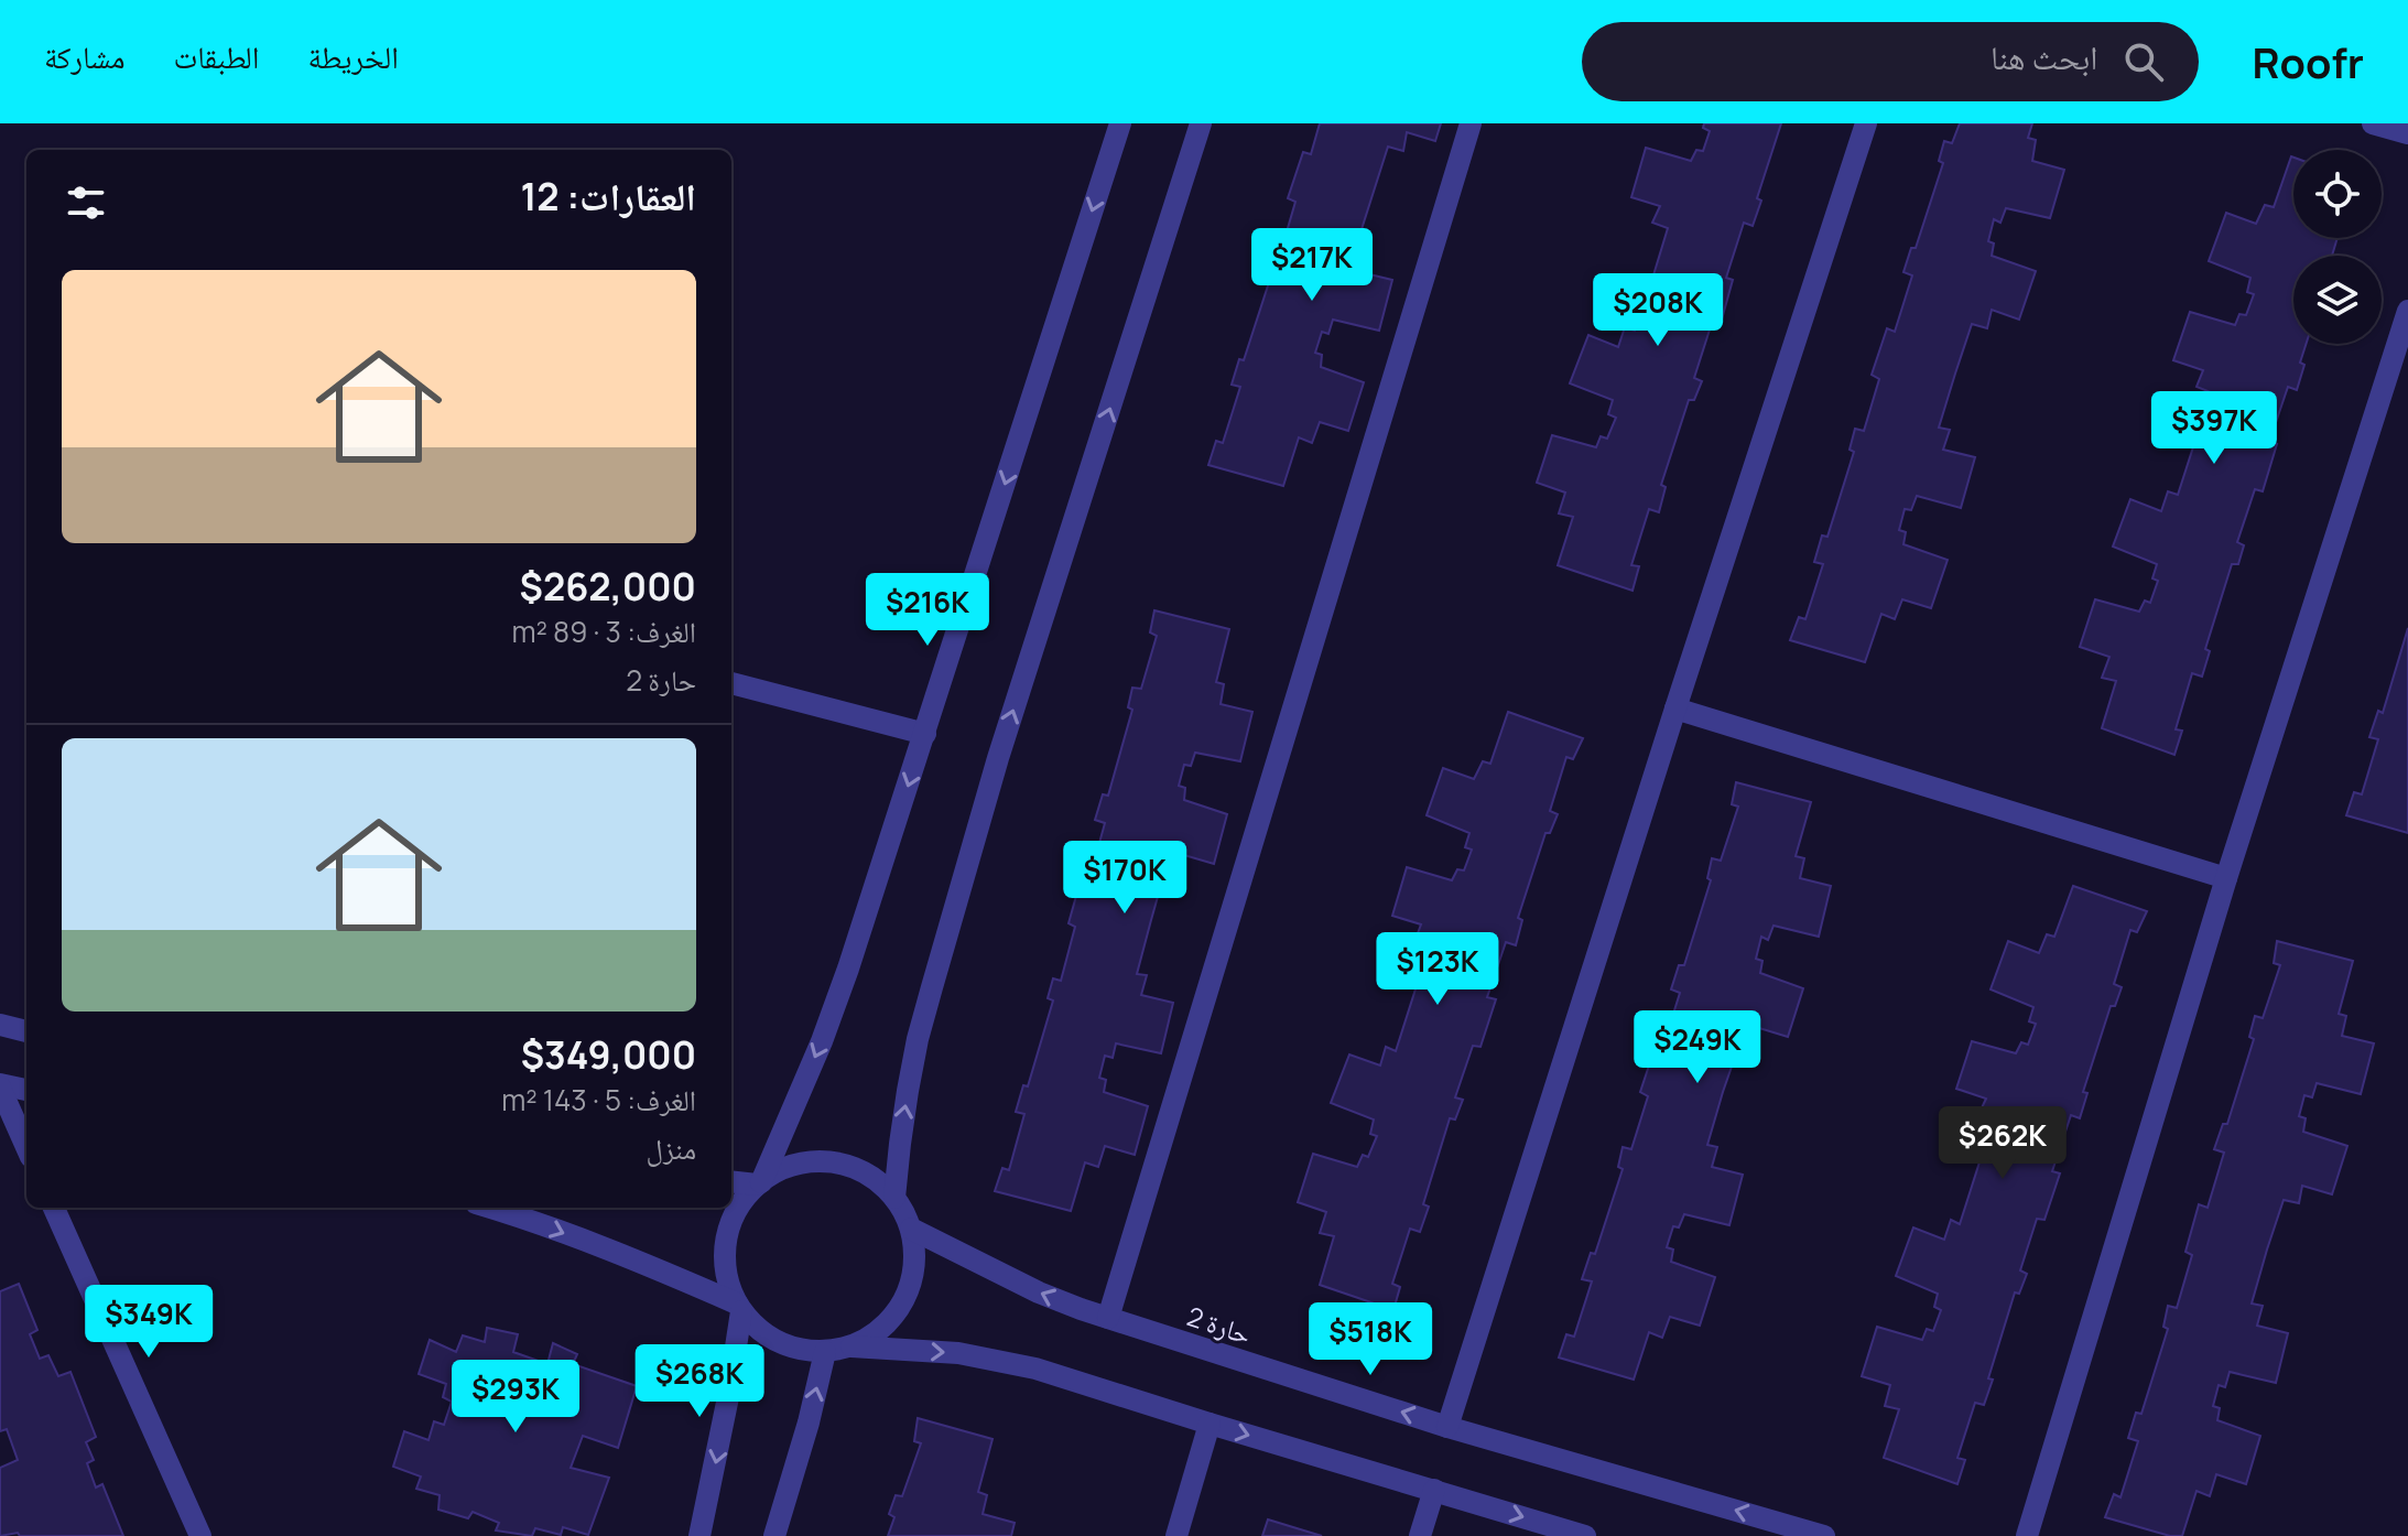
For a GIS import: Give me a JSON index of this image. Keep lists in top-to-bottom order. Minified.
{"streets":{"street":["حارة 2"]},"page":{"header":"Roofr","search":"ابحث هنا","nav":["الخريطة","الطبقات","مشاركة"],"heading":"العقارات: 12","price":["$217K","$208K","$397K","$216K","$170K","$123K","$249K","$262K","$349K","$518K","$268K","$293K"],"list":[{"name":"$262,000","note":"الغرف: 3 · 89 m² · حارة 2"},{"name":"$349,000","note":"الغرف: 5 · 143 m² · منزل"}]}}
